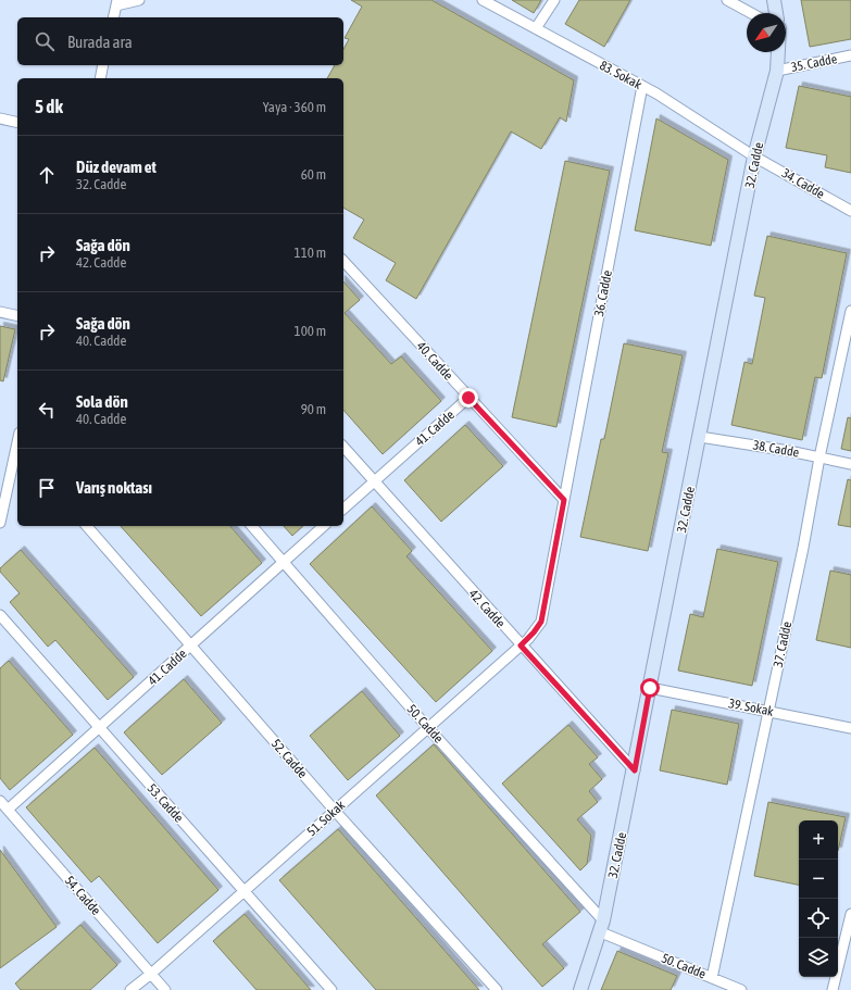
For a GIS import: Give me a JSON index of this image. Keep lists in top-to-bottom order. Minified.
{"streets":{"street":["35. Cadde","83. Sokak","32. Cadde","34. Cadde","36. Cadde","40. Cadde","41. Cadde","38. Cadde","42. Cadde","37. Cadde","39. Sokak","50. Cadde","52. Cadde","53. Cadde","51. Sokak","54. Cadde"]},"crossings":[["35. Cadde","32. Cadde"],["83. Sokak","32. Cadde"],["83. Sokak","34. Cadde"],["83. Sokak","36. Cadde"],["32. Cadde","34. Cadde"],["32. Cadde","38. Cadde"],["32. Cadde","42. Cadde"],["32. Cadde","39. Sokak"],["32. Cadde","50. Cadde"],["36. Cadde","40. Cadde"],["40. Cadde","41. Cadde"],["41. Cadde","42. Cadde"],["41. Cadde","50. Cadde"],["41. Cadde","52. Cadde"],["41. Cadde","53. Cadde"],["41. Cadde","54. Cadde"],["38. Cadde","37. Cadde"],["42. Cadde","51. Sokak"],["37. Cadde","39. Sokak"],["37. Cadde","50. Cadde"],["50. Cadde","51. Sokak"],["52. Cadde","51. Sokak"],["53. Cadde","51. Sokak"],["51. Sokak","54. Cadde"]],"north":"bottom left","page":{"search":"Burada ara","heading":["5 dk","Yaya · 360 m"],"list":[["Düz devam et","32. Cadde","60 m"],["Sağa dön","42. Cadde","110 m"],["Sağa dön","40. Cadde","100 m"],["Sola dön","40. Cadde","90 m"],"Varış noktası"],"map_buttons":["+","−"]}}
